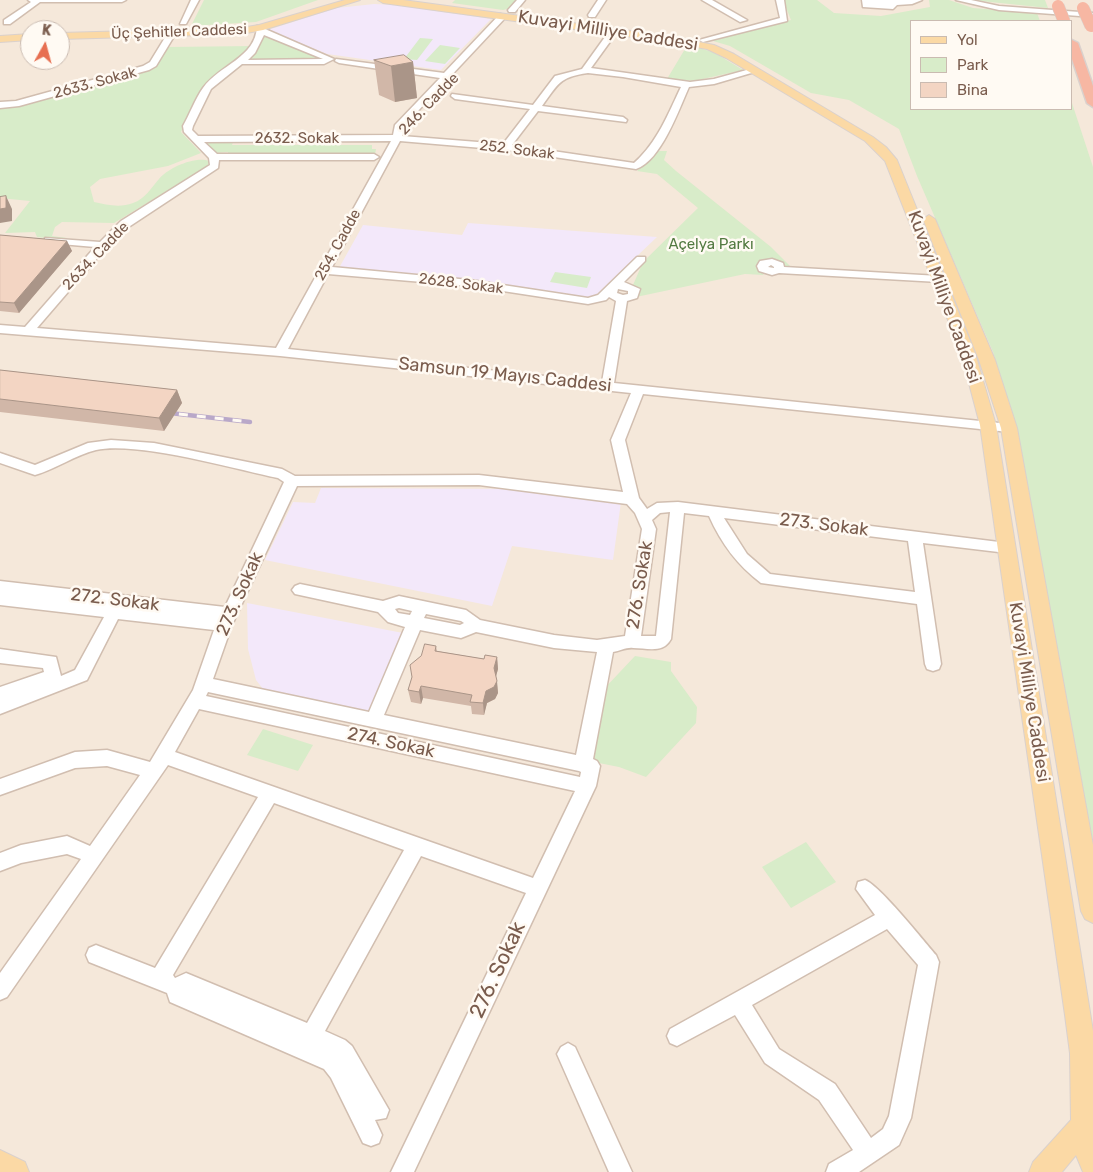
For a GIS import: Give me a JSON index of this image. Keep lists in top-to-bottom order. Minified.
{"streets":{"main road":["Kuvayi Milliye Caddesi","Üç Şehitler Caddesi"],"street":["2633. Sokak","246. Cadde","2632. Sokak","252. Sokak","254. Cadde","2634. Cadde","2628. Sokak","Samsun 19 Mayıs Caddesi","273. Sokak","276. Sokak","272. Sokak","274. Sokak"]},"crossings":[["Kuvayi Milliye Caddesi","246. Cadde"],["Kuvayi Milliye Caddesi","Samsun 19 Mayıs Caddesi"],["Kuvayi Milliye Caddesi","273. Sokak"],["Üç Şehitler Caddesi","2633. Sokak"],["246. Cadde","2632. Sokak"],["246. Cadde","252. Sokak"],["246. Cadde","254. Cadde"],["2632. Sokak","252. Sokak"],["2632. Sokak","254. Cadde"],["252. Sokak","254. Cadde"],["254. Cadde","2628. Sokak"],["254. Cadde","Samsun 19 Mayıs Caddesi"],["2634. Cadde","Samsun 19 Mayıs Caddesi"],["Samsun 19 Mayıs Caddesi","276. Sokak"],["273. Sokak","276. Sokak"],["273. Sokak","272. Sokak"],["273. Sokak","274. Sokak"],["276. Sokak","274. Sokak"]],"parks":["Açelya Parkı"],"legend":["Yol","Park","Bina"],"north":"top"}
